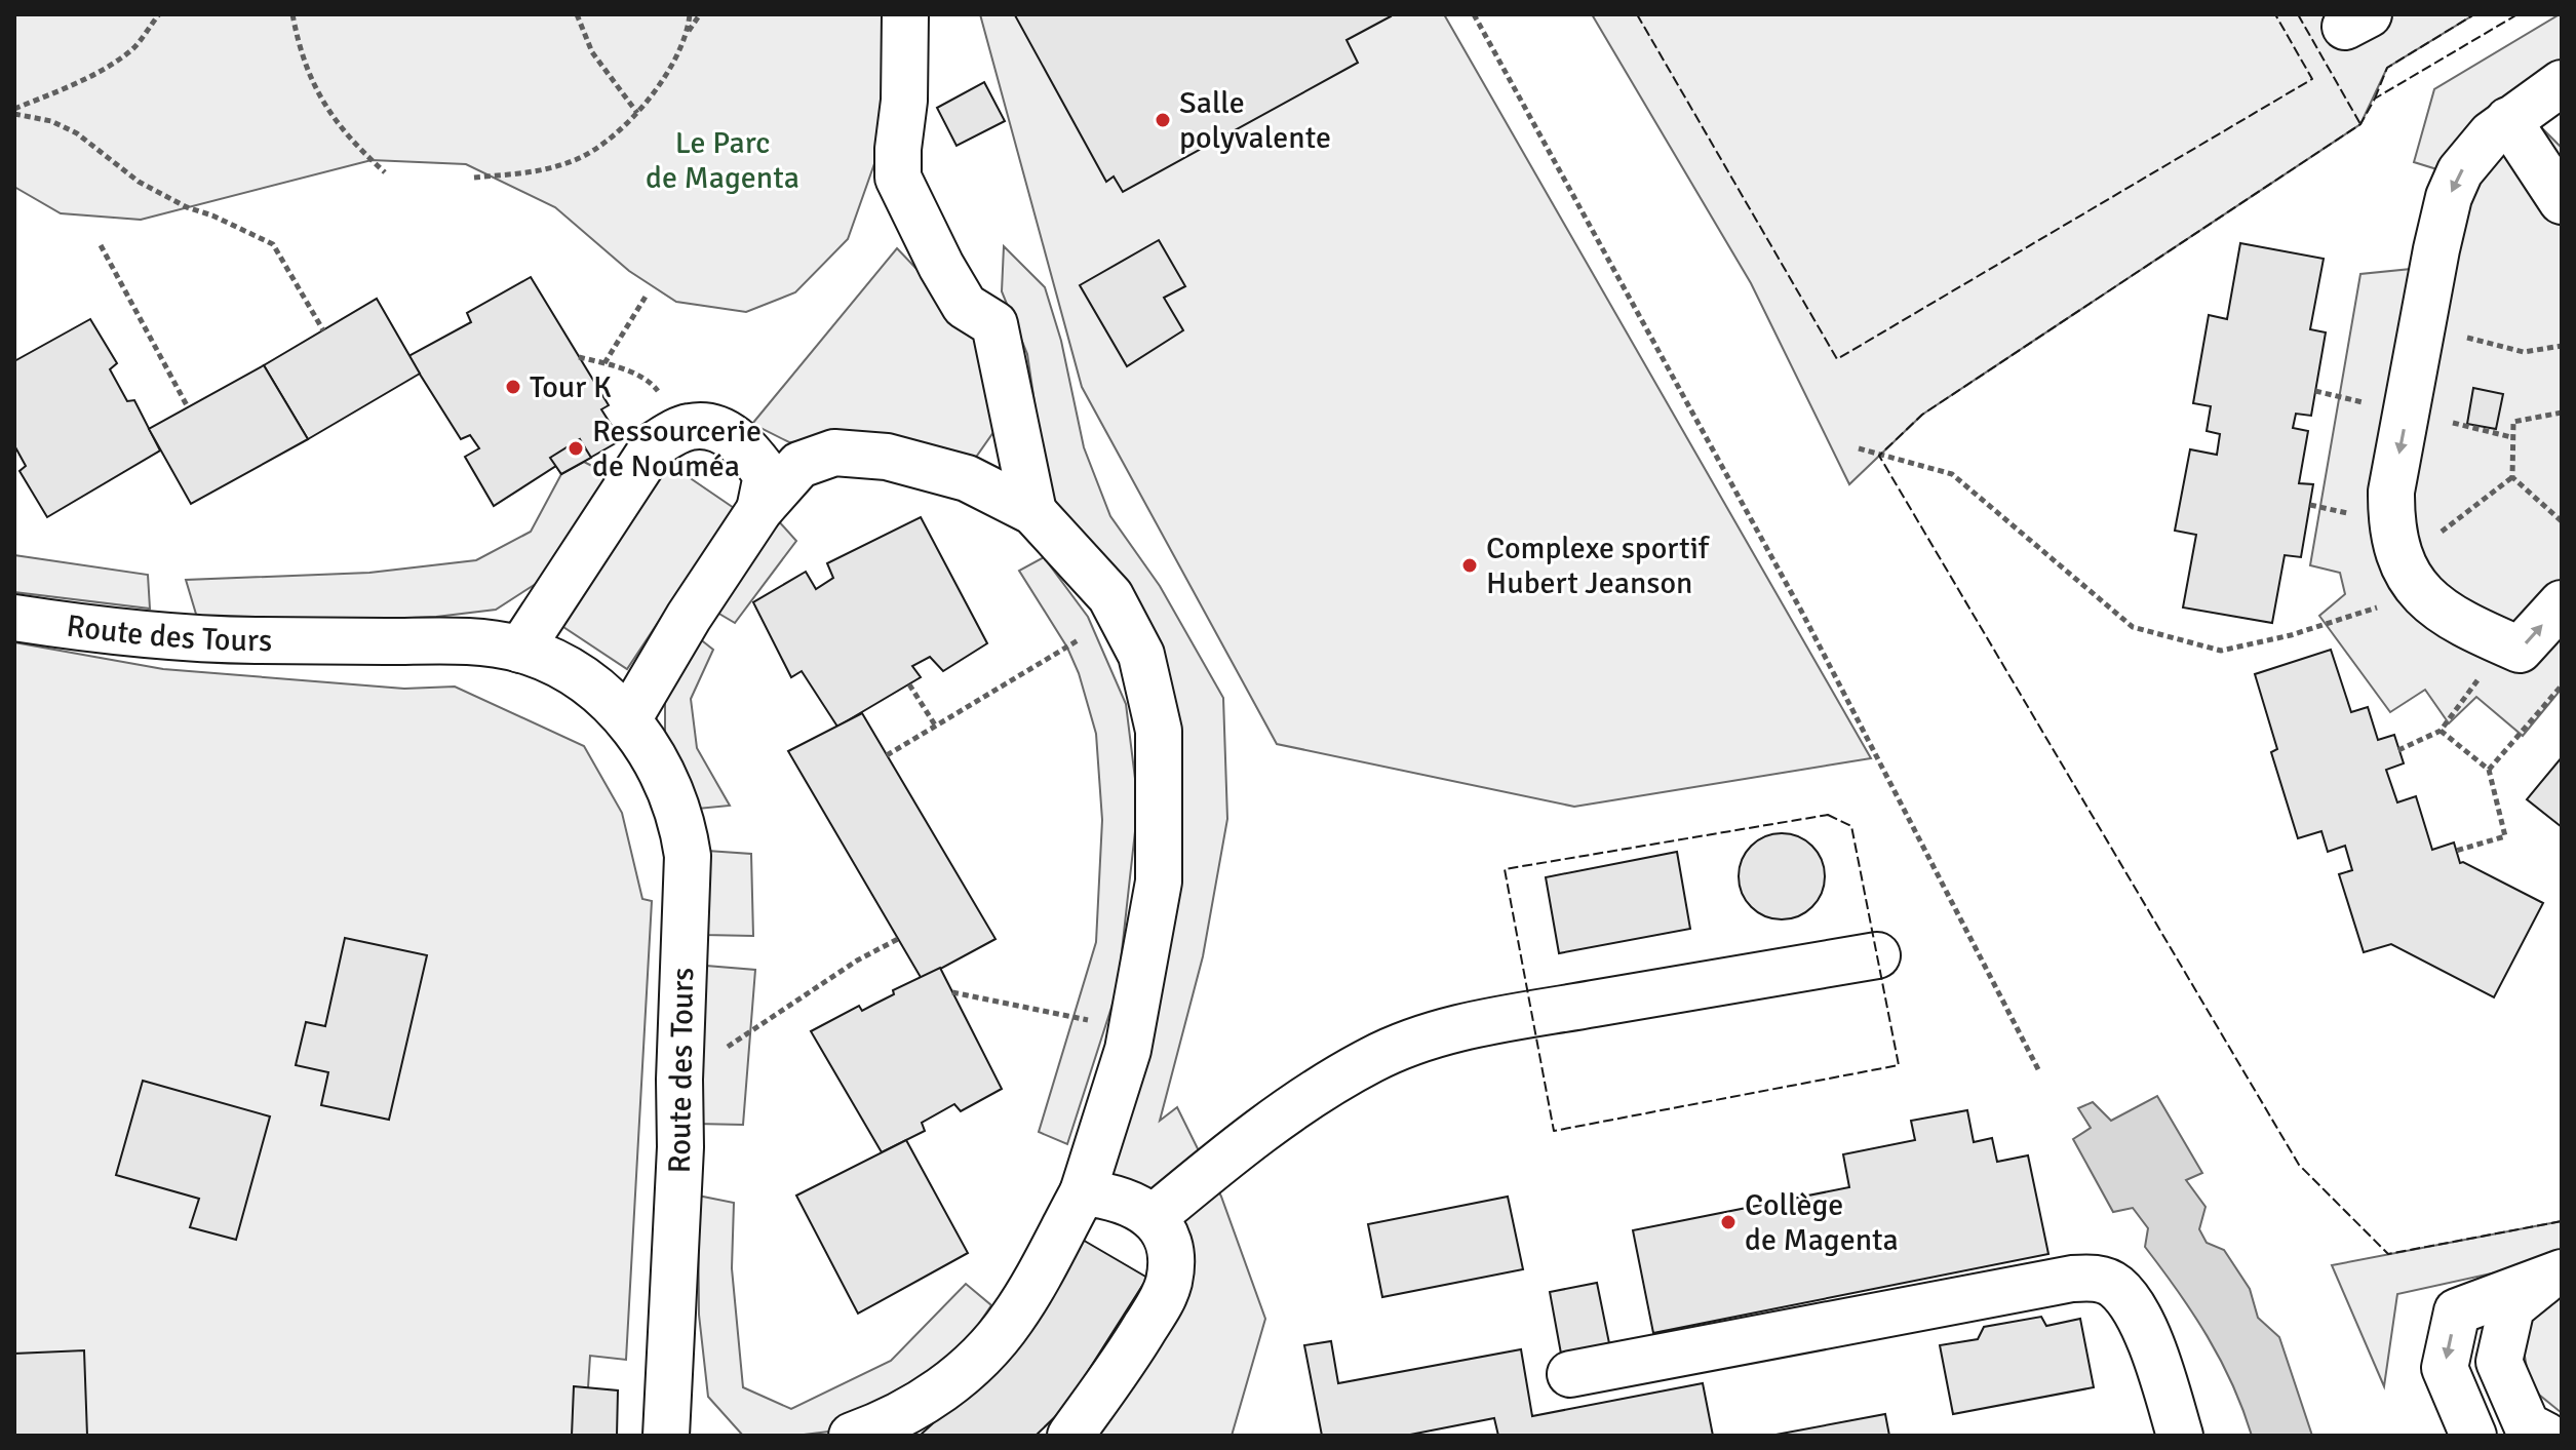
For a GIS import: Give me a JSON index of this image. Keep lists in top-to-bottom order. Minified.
{"streets":{"street":["Route des Tours"]},"parks":["Le Parc de Magenta"],"places":["Salle polyvalente","Tour K","Ressourcerie de Nouméa","Complexe sportif Hubert Jeanson","Collège de Magenta"]}
